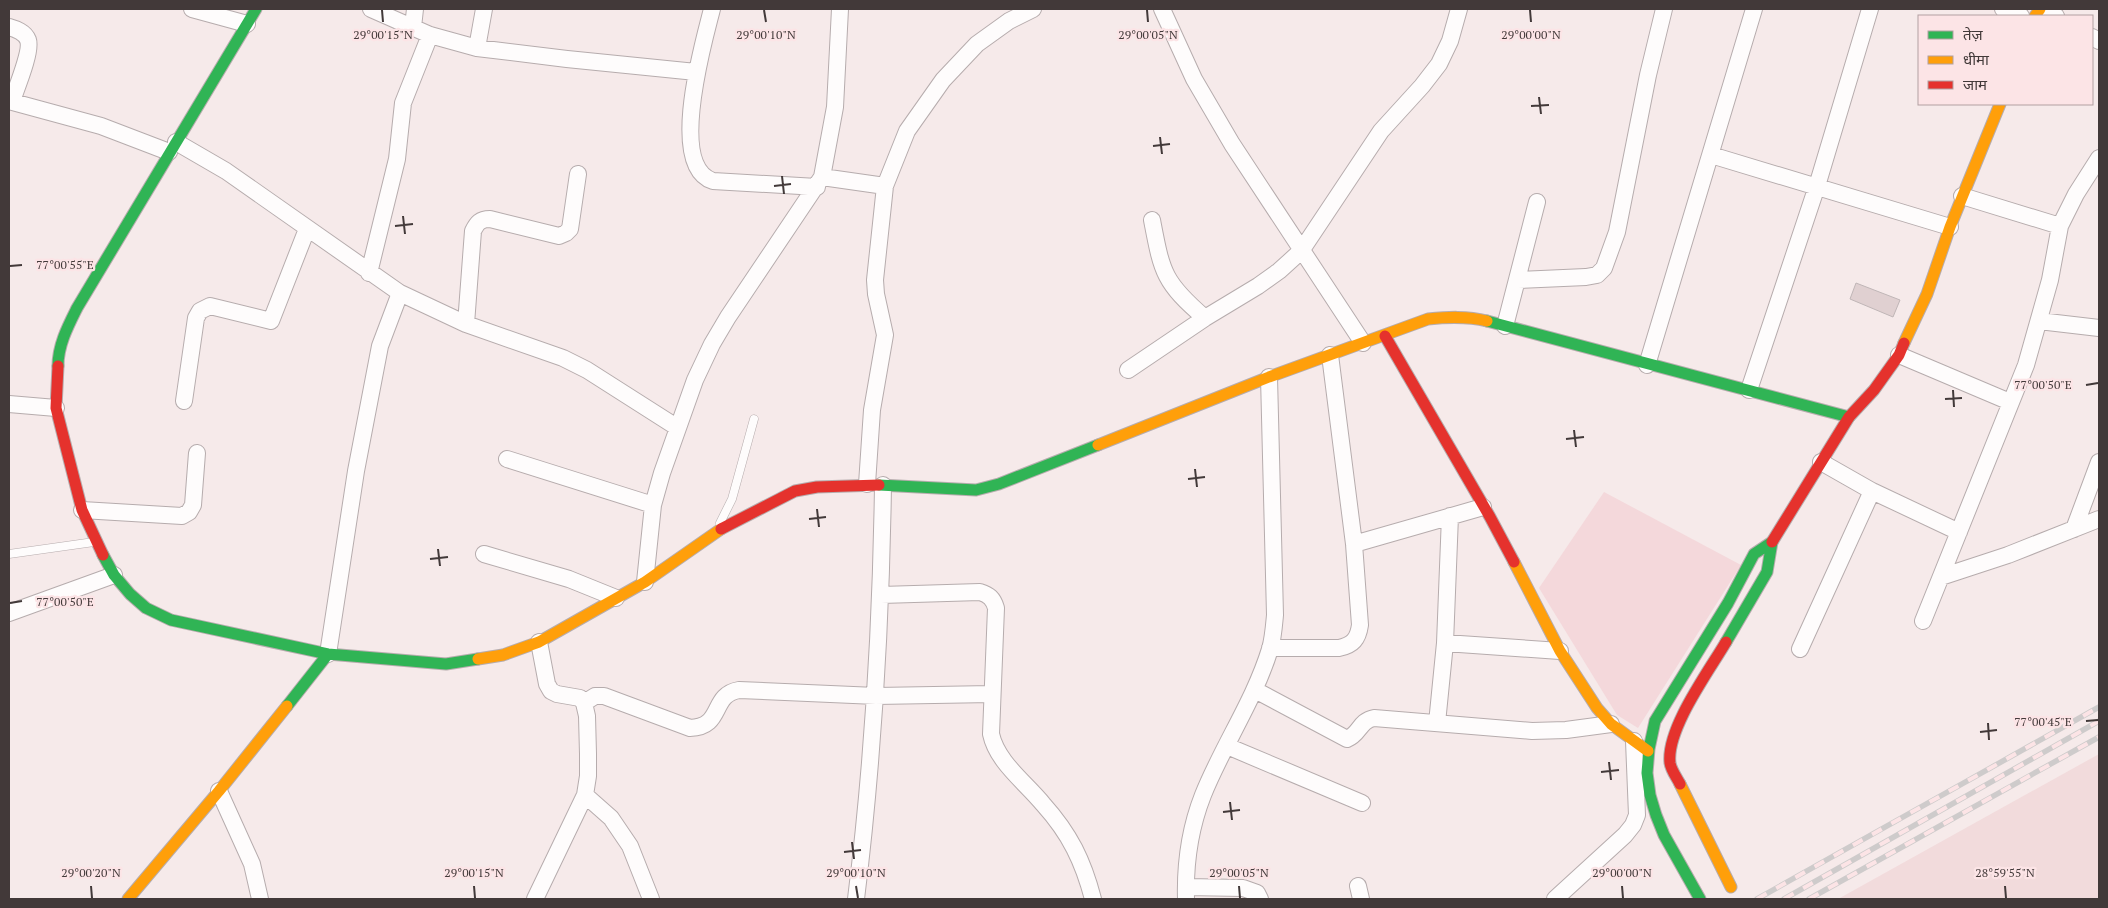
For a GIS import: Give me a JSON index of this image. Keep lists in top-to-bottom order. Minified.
{"legend":["तेज़","धीमा","जाम"],"coordinates":["29°00'15\"N","29°00'10\"N","29°00'05\"N","29°00'00\"N","77°00'55\"E","77°00'50\"E","77°00'45\"E","29°00'20\"N","28°59'55\"N"]}
